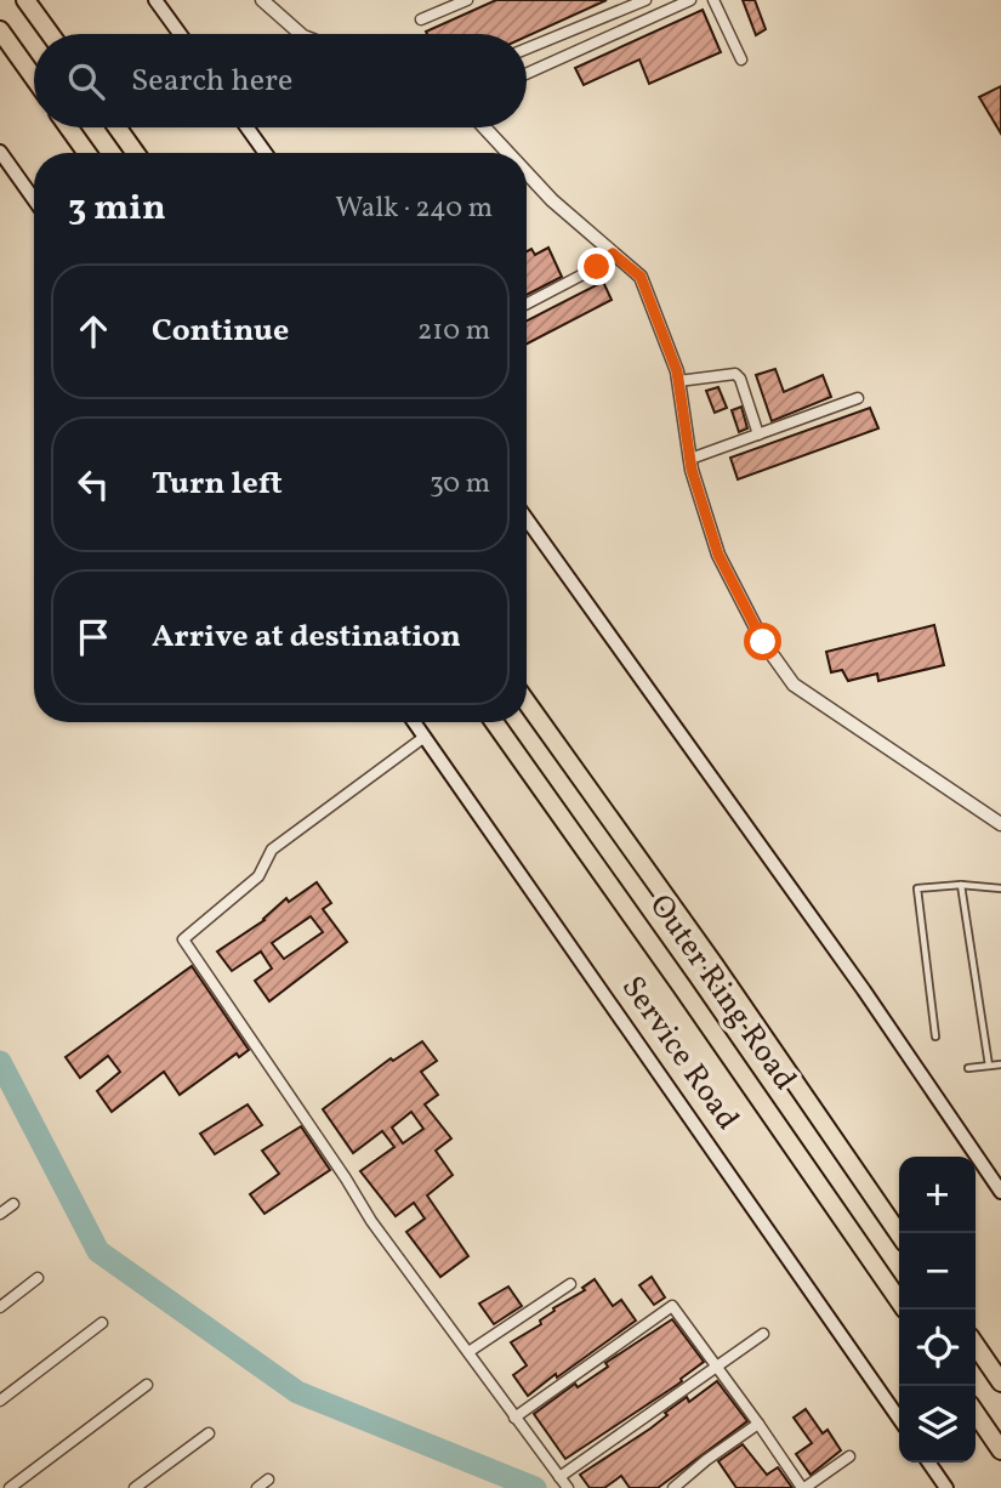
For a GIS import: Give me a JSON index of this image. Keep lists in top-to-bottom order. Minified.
{"streets":{"highway":["Outer Ring Road"],"main road":["Service Road"]},"page":{"search":"Search here","heading":["3 min","Walk · 240 m"],"list":[["Continue","210 m"],["Turn left","30 m"],"Arrive at destination"],"map_buttons":["+","−"]}}
